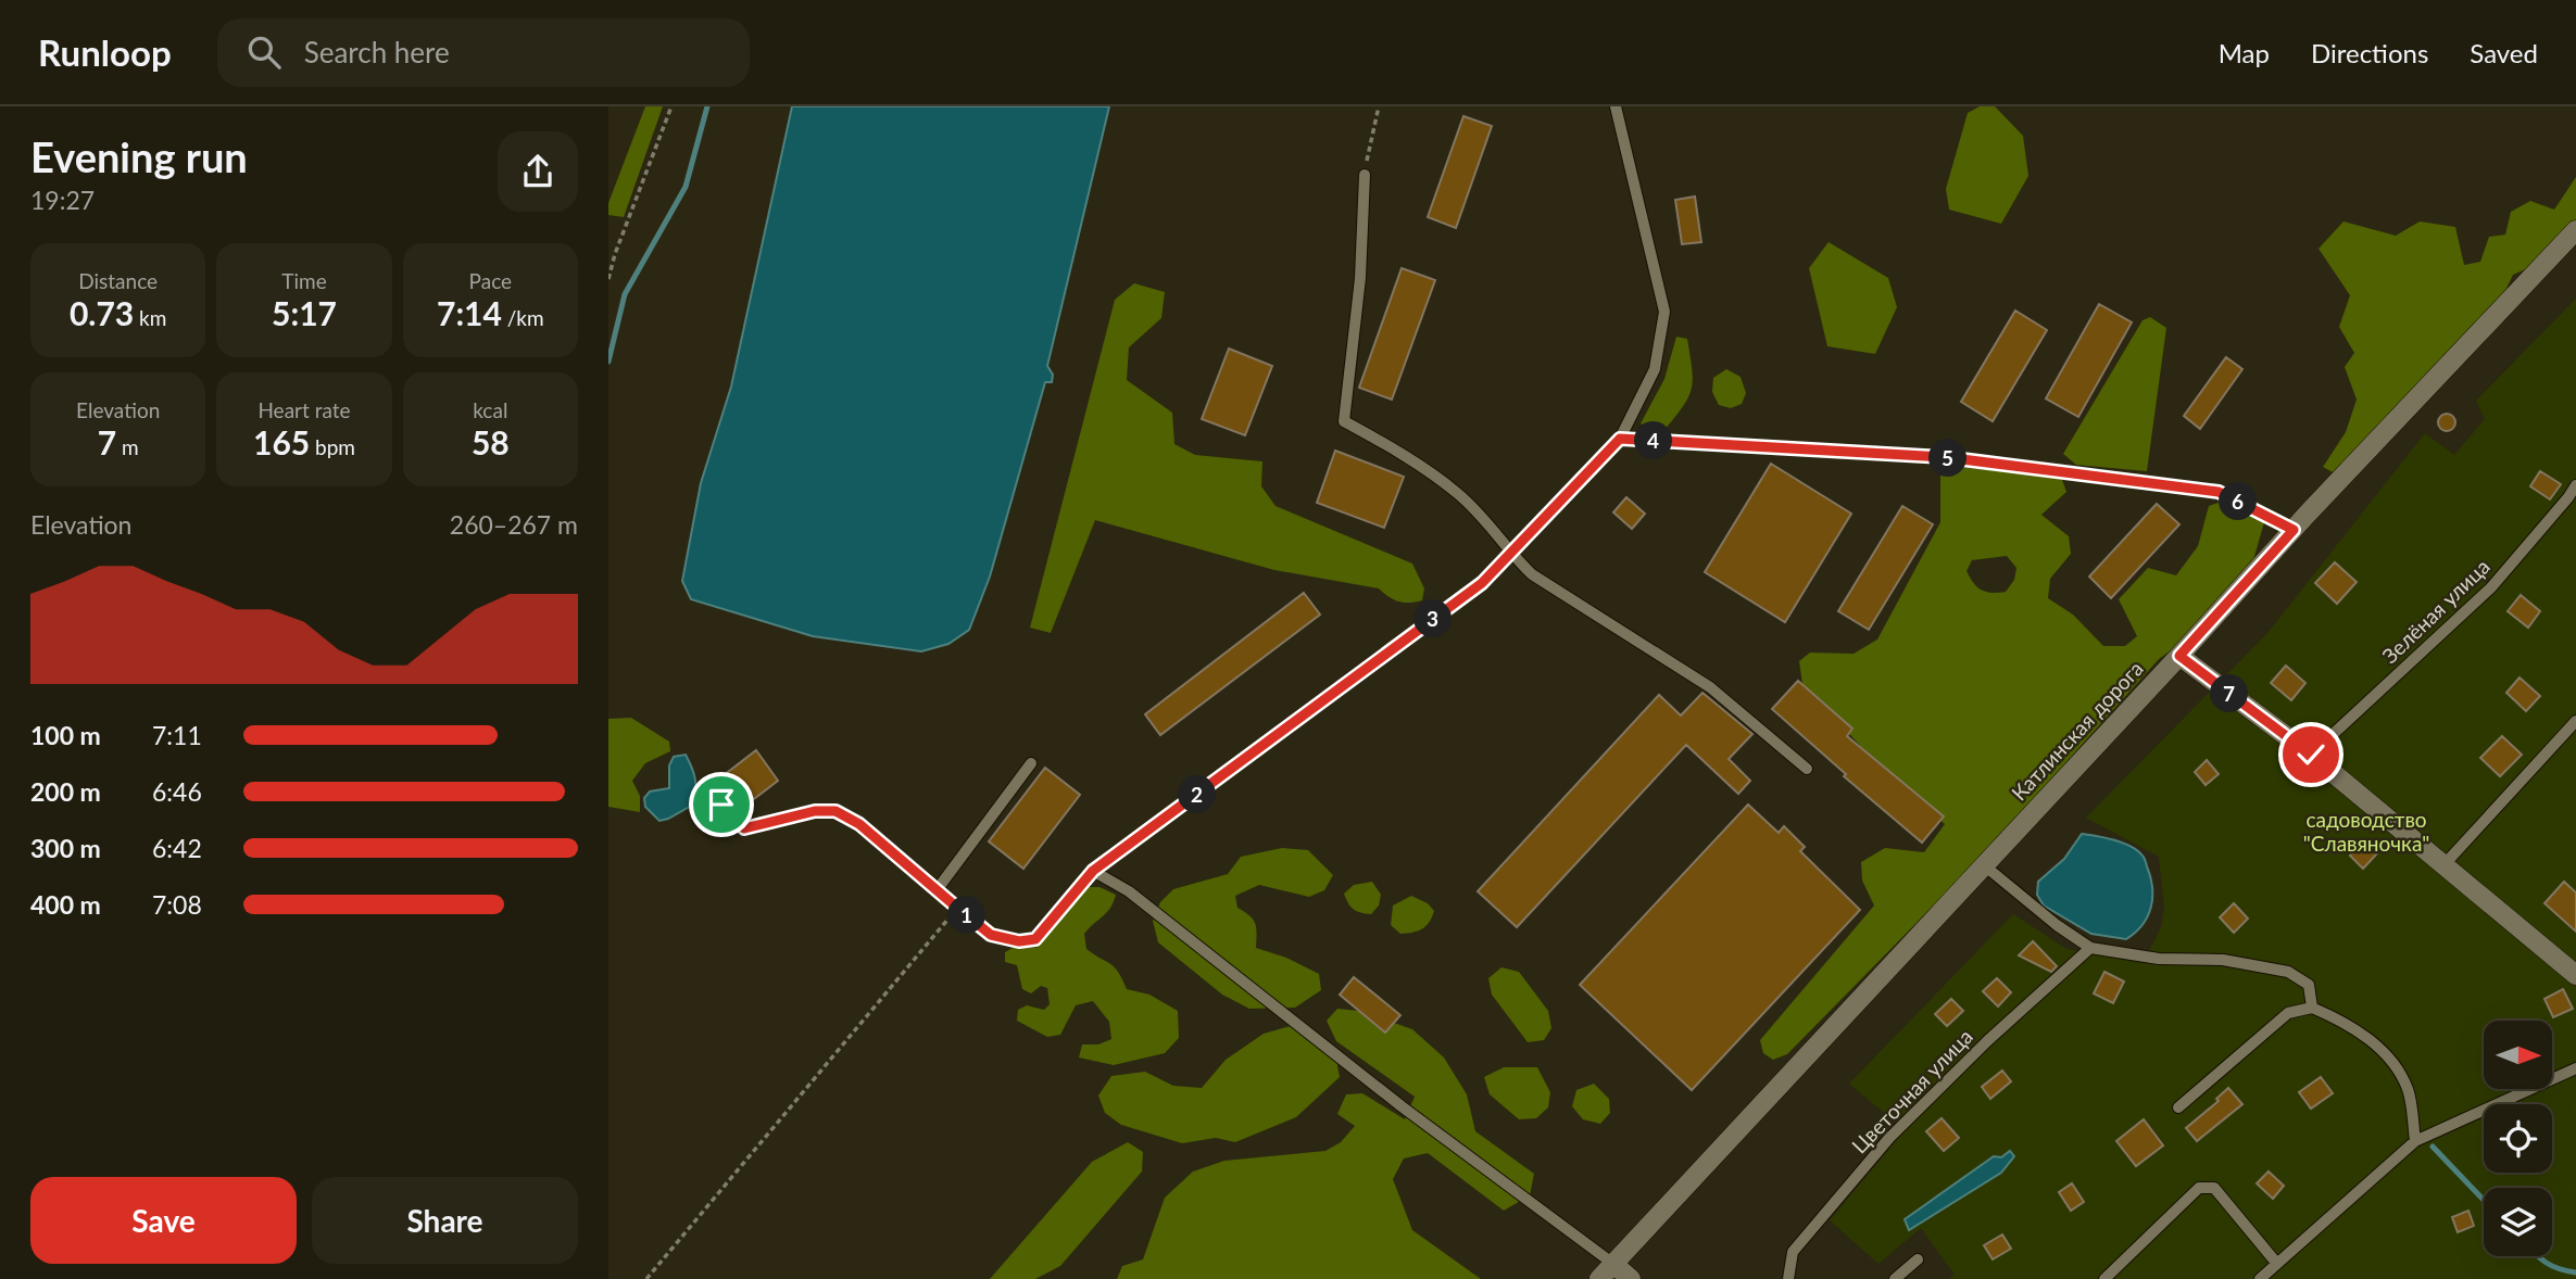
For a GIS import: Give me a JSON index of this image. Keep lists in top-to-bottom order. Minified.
{"streets":{"street":["Катлинская дорога"],"lane":["Зелёная улица","Цветочная улица"]},"parks":["садоводство \"Славяночка\""],"north":"right","page":{"header":"Runloop","search":"Search here","nav":["Map","Directions","Saved"],"heading":["Evening run","19:27"],"stats":[["Distance","0.73 km"],["Time","5:17"],["Pace","7:14 /km"],["Elevation","7 m"],["Heart rate","165 bpm"],["kcal","58"]],"pins":["4","5","6","3","7","2","1"],"chart":["Elevation","260–267 m"],"list":[{"name":"100 m","note":"7:11"},{"name":"200 m","note":"6:46"},{"name":"300 m","note":"6:42"},{"name":"400 m","note":"7:08"}],"buttons":["Save","Share"]}}
